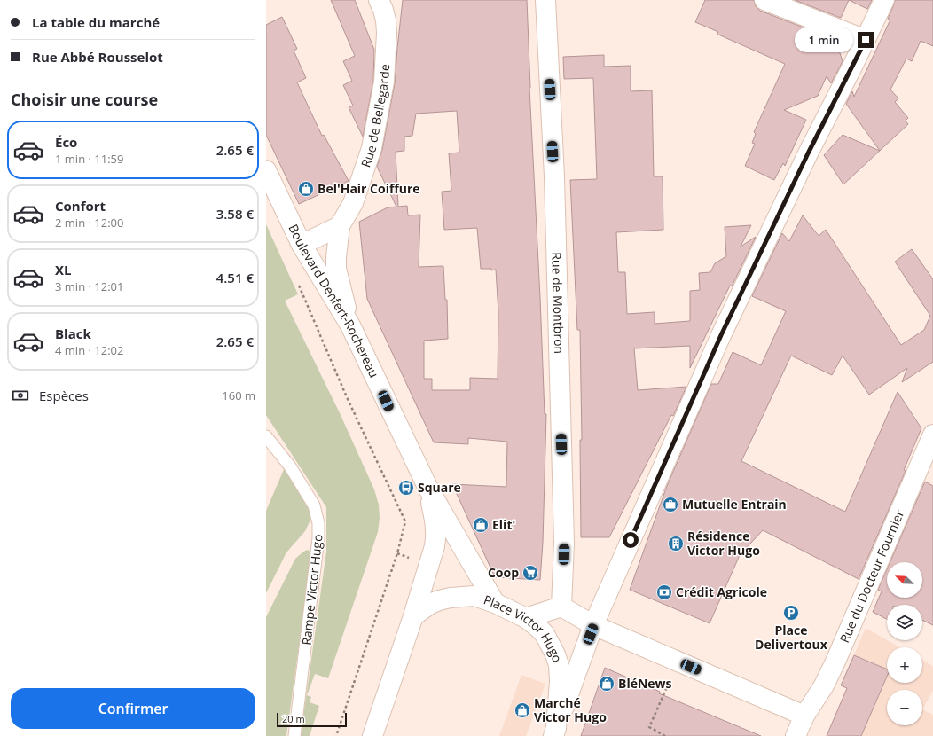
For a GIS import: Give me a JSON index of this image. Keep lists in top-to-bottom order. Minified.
{"streets":{"street":["Rue de Bellegarde","Boulevard Denfert-Rochereau","Rue de Montbron","Rue du Docteur Fournier","Place Victor Hugo"],"lane":["Rampe Victor Hugo"]},"crossings":[["Rue de Bellegarde","Boulevard Denfert-Rochereau"],["Boulevard Denfert-Rochereau","Place Victor Hugo"]],"places":{"shop":["Bel'Hair Coiffure","Elit'","BléNews","Marché Victor Hugo"],"bus stop":["Square"],"office":["Mutuelle Entrain"],"building":["Résidence Victor Hugo"],"supermarket":["Coop"],"bank":["Crédit Agricole"],"parking":["Place Delivertoux"]},"scale_bar":"20 m","north":"top left","page":{"banner":["La table du marché","Rue Abbé Rousselot"],"bubble":"1 min","heading":"Choisir une course","list":[{"name":"Éco","note":"1 min · 11:59","value":"2.65 €"},{"name":"Confort","note":"2 min · 12:00","value":"3.58 €"},{"name":"XL","note":"3 min · 12:01","value":"4.51 €"},{"name":"Black","note":"4 min · 12:02","value":"2.65 €"}],"pay":["Espèces","160 m"],"map_buttons":["+","−"],"buttons":"Confirmer","scale":"20 m"}}
